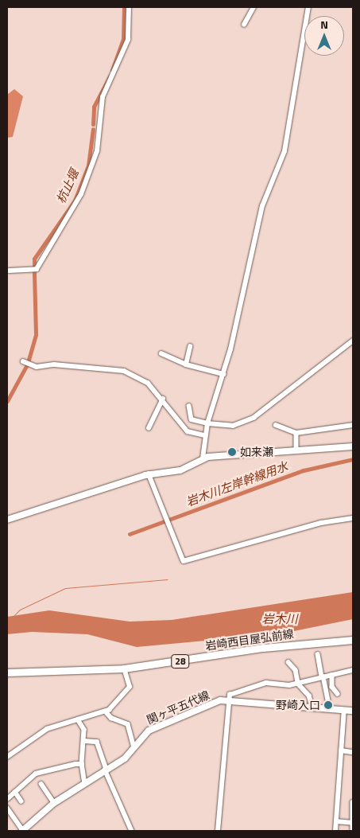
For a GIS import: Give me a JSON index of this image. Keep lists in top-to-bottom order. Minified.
{"streets":{"main road":["岩崎西目屋弘前線","28","関ヶ平五代線"]},"water":["杭止堰","岩木川左岸幹線用水","岩木川"],"places":["如来瀬","野崎入口"],"north":"top"}
